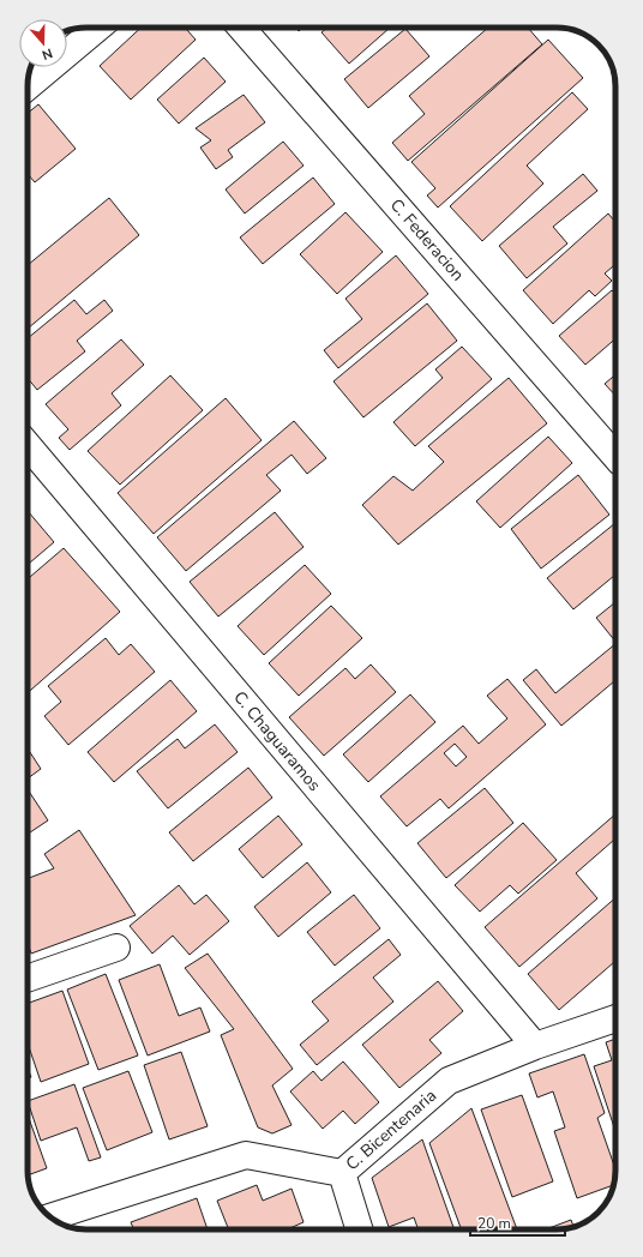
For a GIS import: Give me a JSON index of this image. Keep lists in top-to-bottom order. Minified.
{"streets":{"street":["C. Federacion","C. Chaguaramos","C. Bicentenaria"]},"crossings":[["C. Chaguaramos","C. Bicentenaria"]],"scale_bar":"20 m","north":"bottom"}
